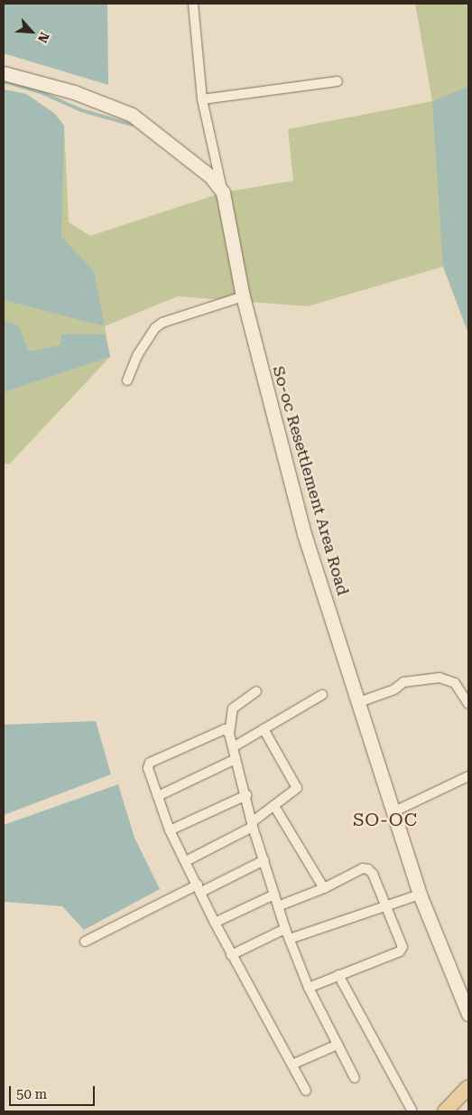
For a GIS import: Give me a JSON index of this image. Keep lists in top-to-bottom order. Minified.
{"streets":{"street":["So-oc Resettlement Area Road"]},"districts":["SO-OC"],"scale_bar":"50 m","north":"bottom right"}
